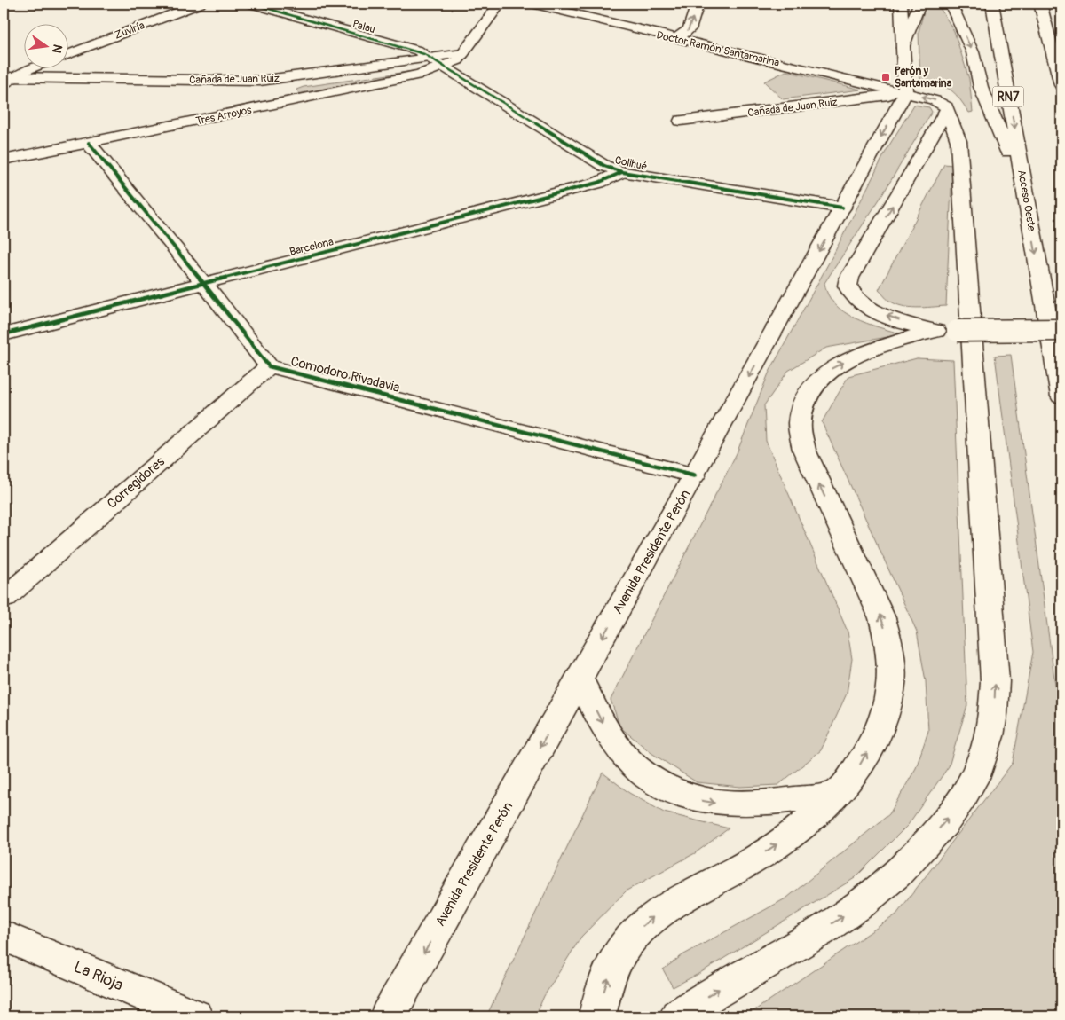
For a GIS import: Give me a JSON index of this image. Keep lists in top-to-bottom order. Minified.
{"streets":{"main road":["Palau","Zuviría","Doctor Ramón Santamarina","Cañada de Juan Ruiz","RN7","Tres Arroyos","Colihué","Acceso Oeste","Barcelona","Comodoro Rivadavia","Corregidores","Avenida Presidente Perón","La Rioja"]},"crossings":[["Palau","Cañada de Juan Ruiz"],["Palau","Tres Arroyos"],["Palau","Colihué"],["Doctor Ramón Santamarina","Cañada de Juan Ruiz"],["Doctor Ramón Santamarina","Avenida Presidente Perón"],["Cañada de Juan Ruiz","Tres Arroyos"],["Cañada de Juan Ruiz","Colihué"],["Cañada de Juan Ruiz","Avenida Presidente Perón"],["Tres Arroyos","Colihué"],["Colihué","Barcelona"],["Colihué","Avenida Presidente Perón"],["Comodoro Rivadavia","Corregidores"],["Comodoro Rivadavia","Avenida Presidente Perón"]],"one_way":["Avenida Presidente Perón"],"places":{"transit":["Perón y Santamarina"]},"north":"right"}
